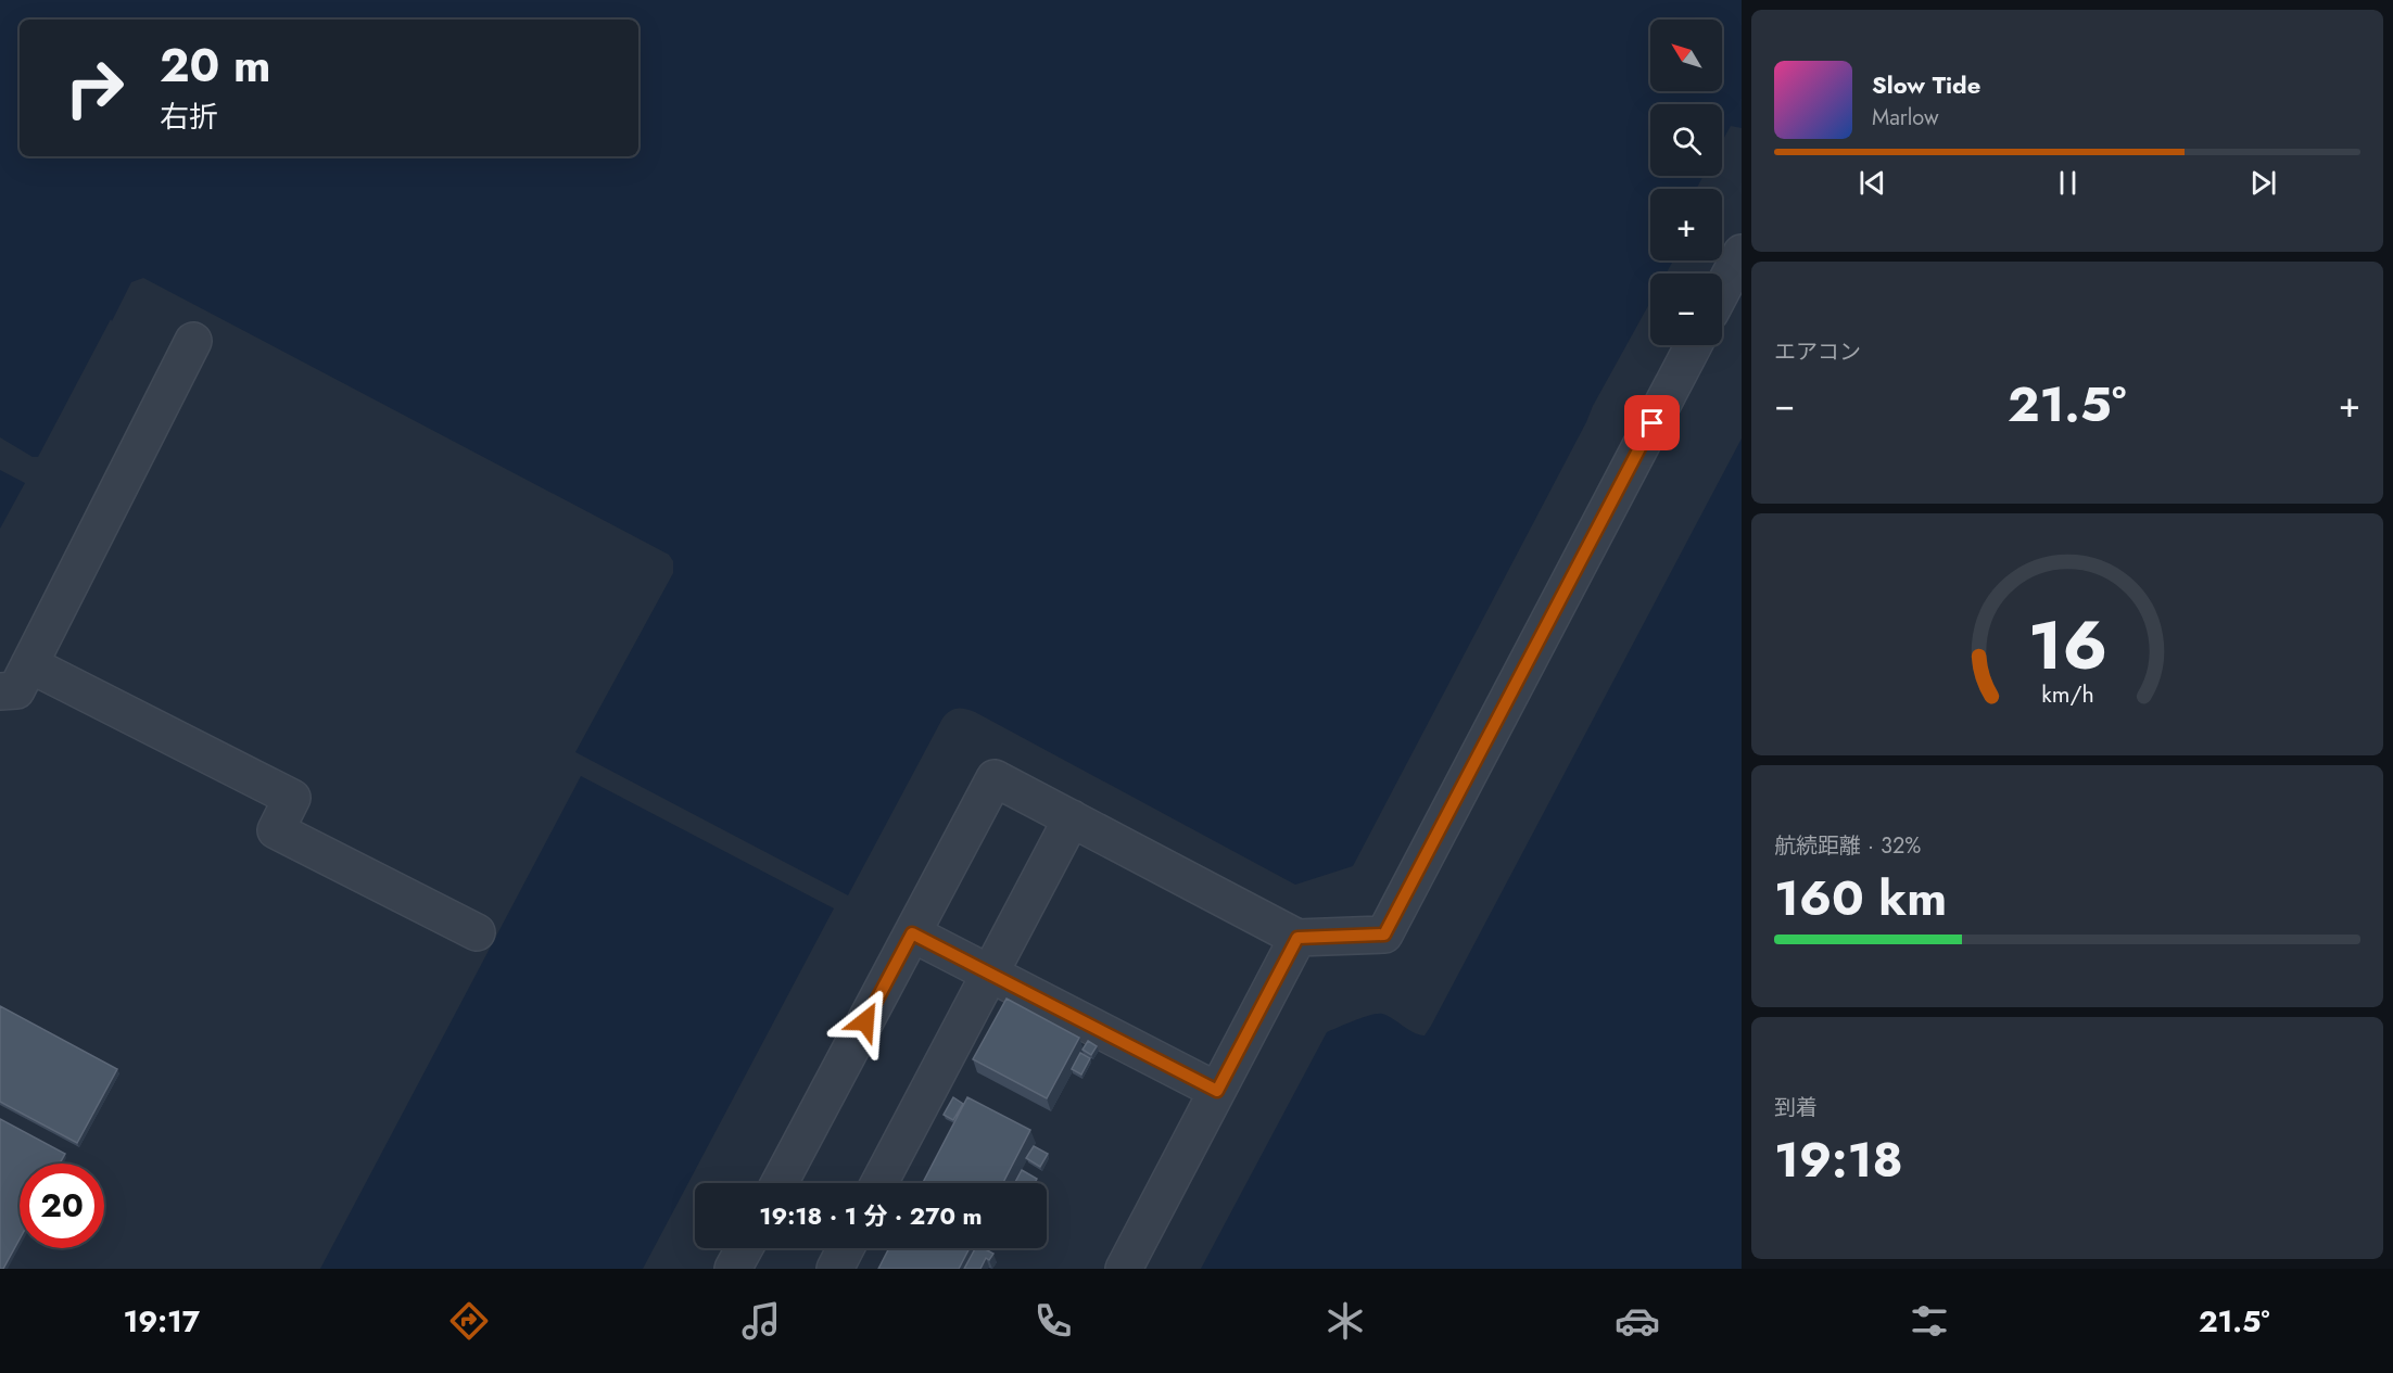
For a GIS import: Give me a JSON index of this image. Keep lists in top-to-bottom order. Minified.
{"north":"top left","page":{"map_buttons":["+","−"],"turn":["20 m","右折"],"song":["Slow Tide","Marlow"],"tile":["エアコン",["航続距離 · 32%","160 km"],["到着","19:18"]],"heat":["−","21.5°","+"],"limit":"20","trip":"19:18 · 1 分 · 270 m","tabs":["19:17","21.5°"],"gauge":["16","km/h"]}}
